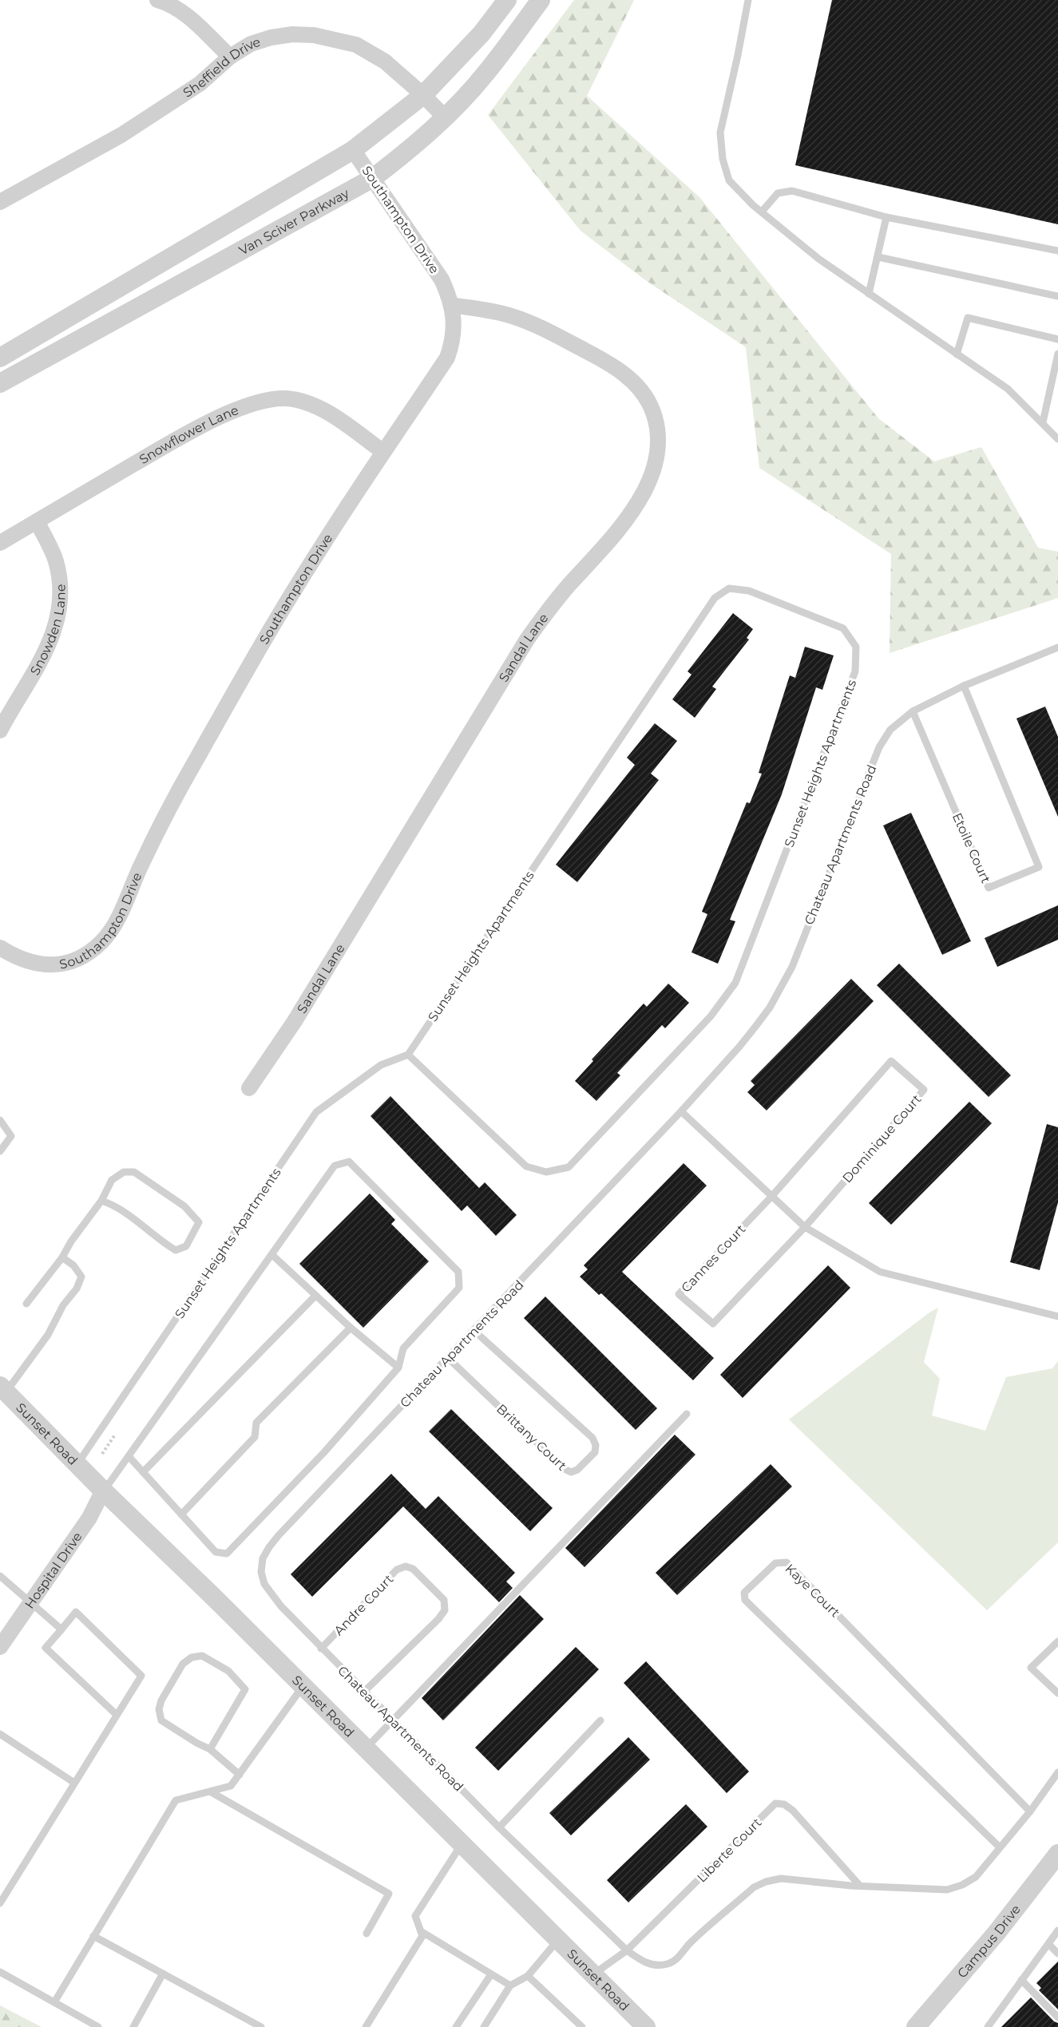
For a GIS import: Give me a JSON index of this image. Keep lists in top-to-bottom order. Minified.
{"streets":{"street":["Sheffield Drive","Southampton Drive","Van Sciver Parkway","Snowflower Lane","Snowden Lane","Sandal Lane","Sunset Road","Hospital Drive","Campus Drive"],"lane":["Sunset Heights Apartments","Chateau Apartments Road","Etoile Court","Dominique Court","Cannes Court","Brittany Court","Kaye Court","Andre Court","Liberte Court"]},"crossings":[["Sheffield Drive","Van Sciver Parkway"],["Southampton Drive","Van Sciver Parkway"],["Southampton Drive","Snowflower Lane"],["Southampton Drive","Sandal Lane"],["Snowflower Lane","Snowden Lane"],["Sunset Heights Apartments","Sunset Road"],["Chateau Apartments Road","Etoile Court"],["Chateau Apartments Road","Brittany Court"],["Chateau Apartments Road","Kaye Court"],["Chateau Apartments Road","Andre Court"],["Chateau Apartments Road","Liberte Court"],["Dominique Court","Cannes Court"],["Sunset Road","Hospital Drive"],["Sunset Road","Liberte Court"]]}
